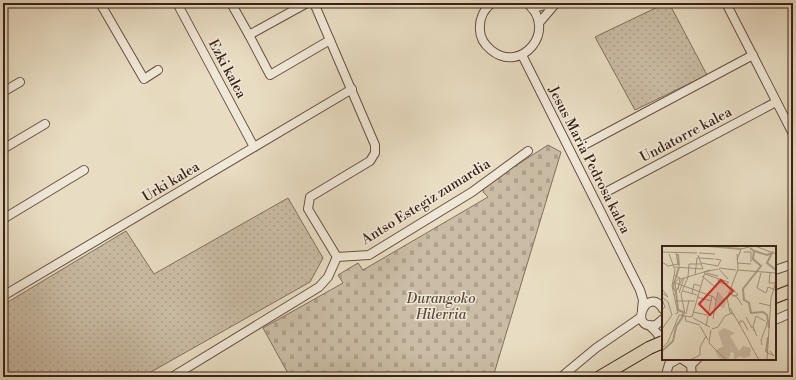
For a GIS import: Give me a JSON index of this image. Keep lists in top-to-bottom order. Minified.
{"streets":{"street":["Ezki kalea","Undatorre kalea","Jesus Maria Pedrosa kalea","Urki kalea","Antso Estegiz zumardia"]},"crossings":[["Ezki kalea","Urki kalea"]],"parks":["Durangoko Hilerria"]}
